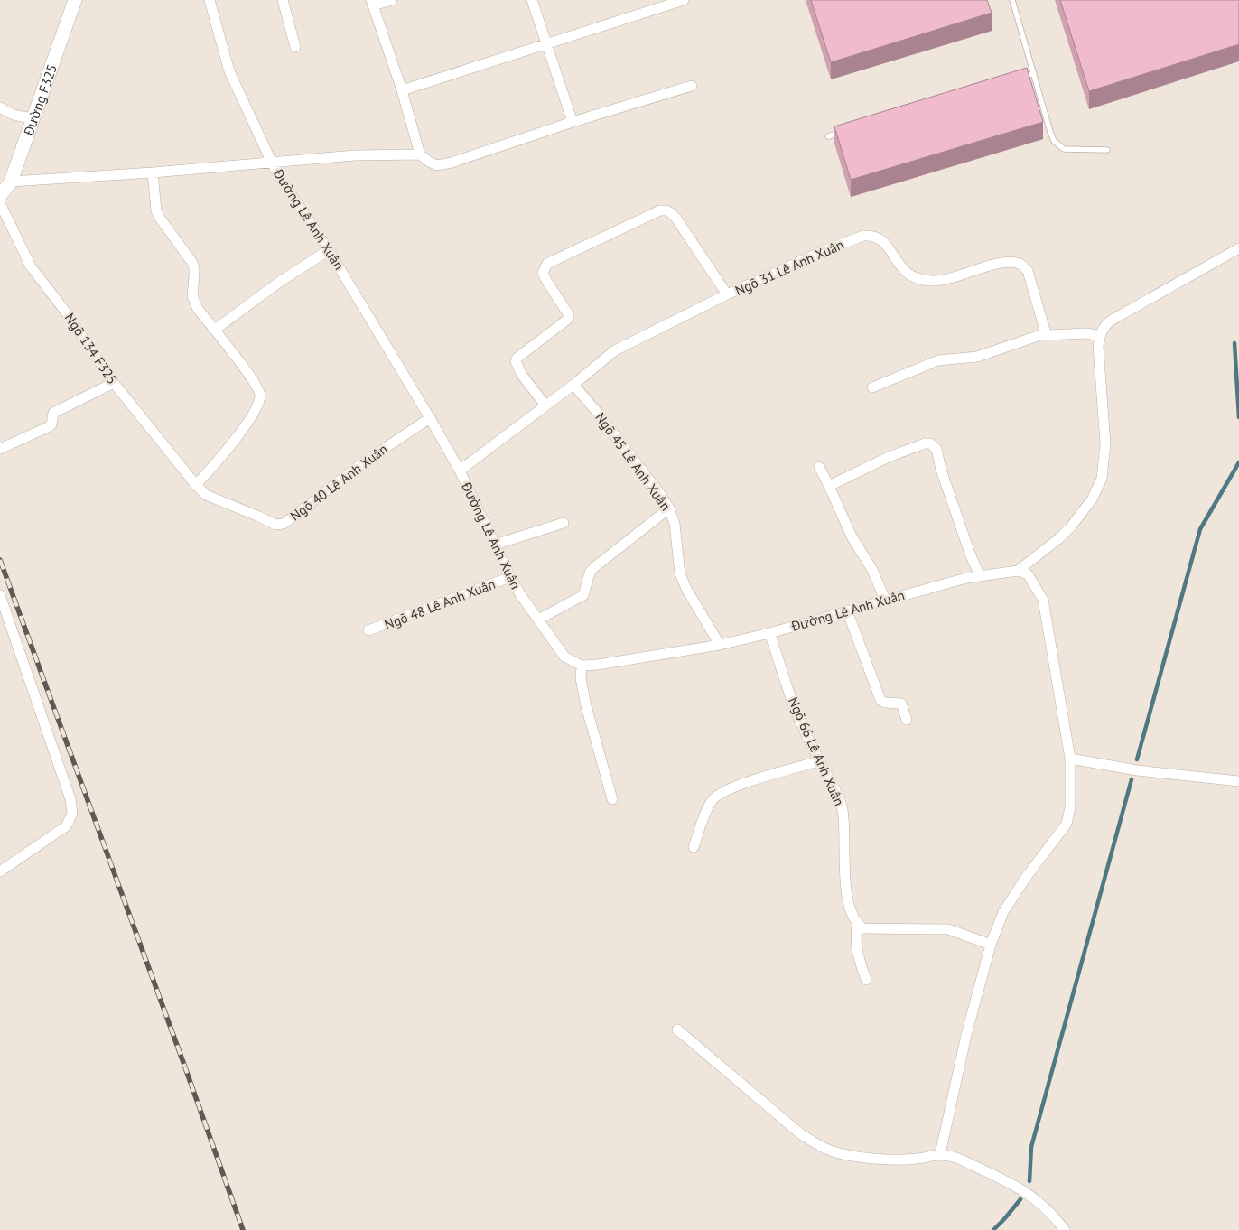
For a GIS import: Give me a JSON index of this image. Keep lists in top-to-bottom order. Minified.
{"streets":{"main road":["Đường F325"],"street":["Đường Lê Anh Xuân","Ngõ 31 Lê Anh Xuân","Ngõ 134 F325","Ngõ 45 Lê Anh Xuân","Ngõ 40 Lê Anh Xuân","Ngõ 48 Lê Anh Xuân","Ngõ 66 Lê Anh Xuân"]},"crossings":[["Đường Lê Anh Xuân","Ngõ 31 Lê Anh Xuân"],["Đường Lê Anh Xuân","Ngõ 45 Lê Anh Xuân"],["Đường Lê Anh Xuân","Ngõ 40 Lê Anh Xuân"],["Đường Lê Anh Xuân","Ngõ 48 Lê Anh Xuân"],["Đường Lê Anh Xuân","Ngõ 66 Lê Anh Xuân"],["Ngõ 31 Lê Anh Xuân","Ngõ 45 Lê Anh Xuân"],["Ngõ 134 F325","Ngõ 40 Lê Anh Xuân"]]}
